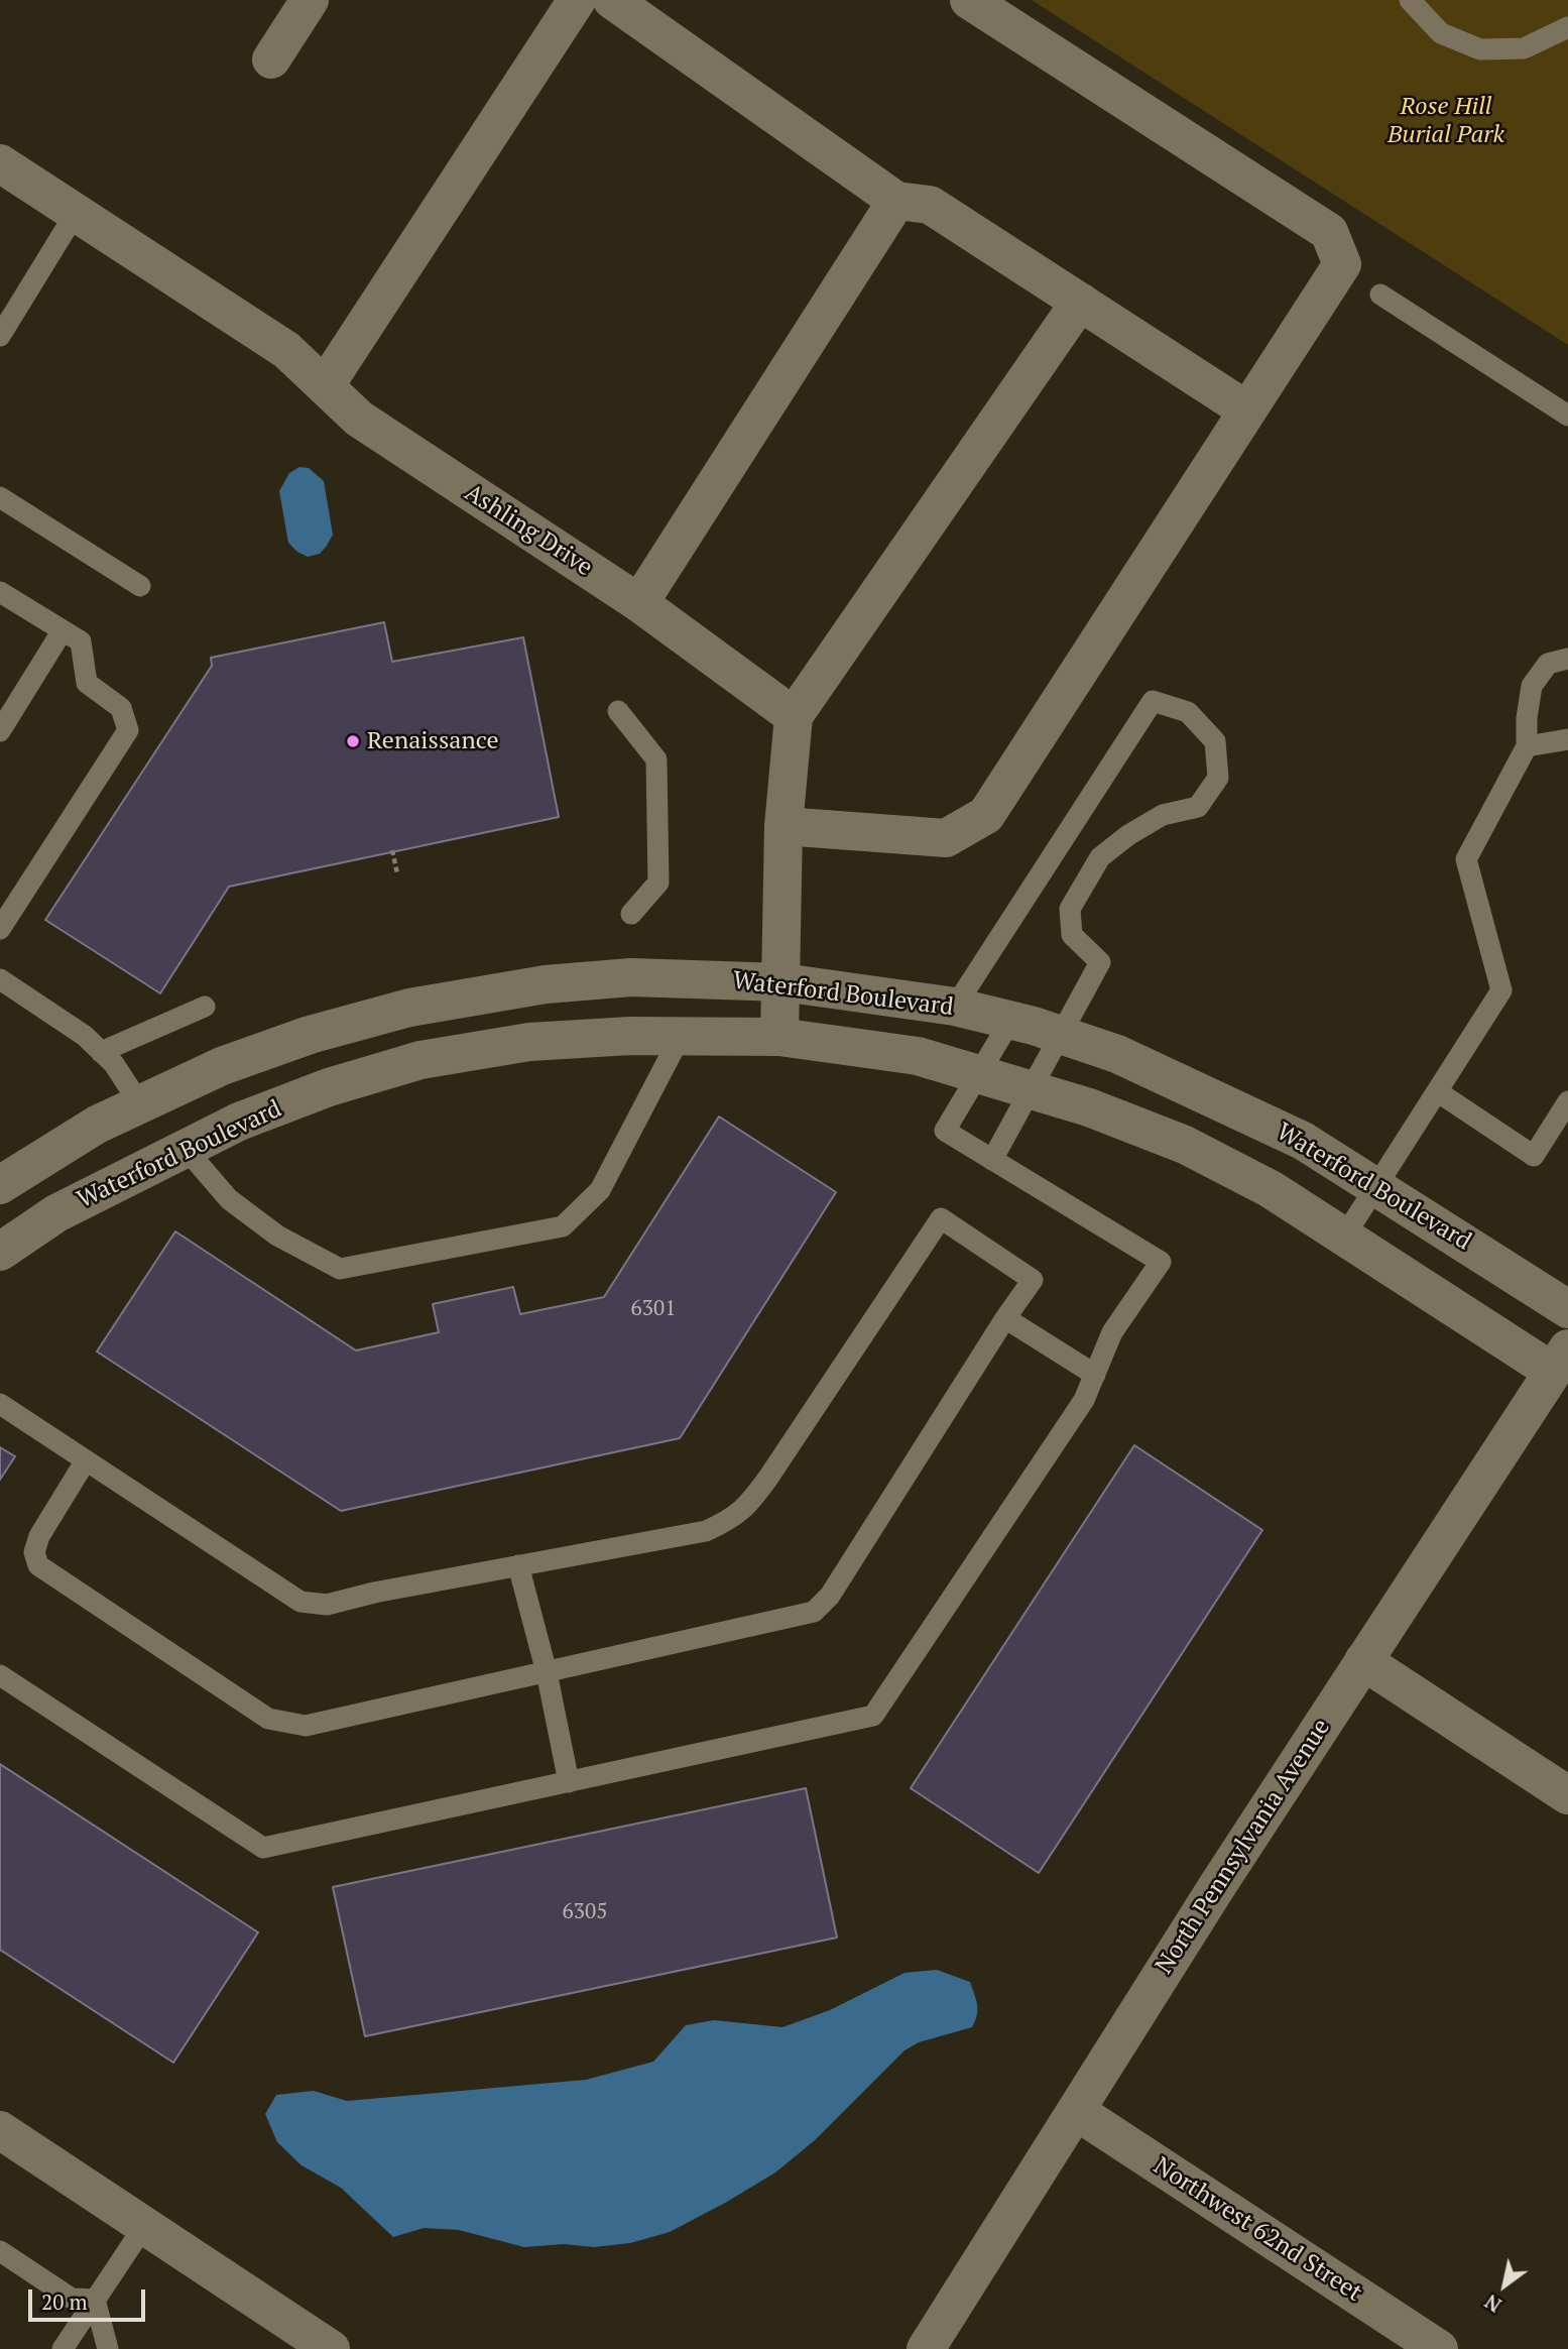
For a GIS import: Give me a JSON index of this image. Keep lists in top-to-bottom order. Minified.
{"streets":{"street":["Ashling Drive","Waterford Boulevard","North Pennsylvania Avenue","Northwest 62nd Street"]},"crossings":[["Waterford Boulevard","North Pennsylvania Avenue"],["North Pennsylvania Avenue","Northwest 62nd Street"]],"parks":["Rose Hill Burial Park"],"places":["Renaissance"],"house_numbers":["6301","6305"],"scale_bar":"20 m","north":"bottom left"}
